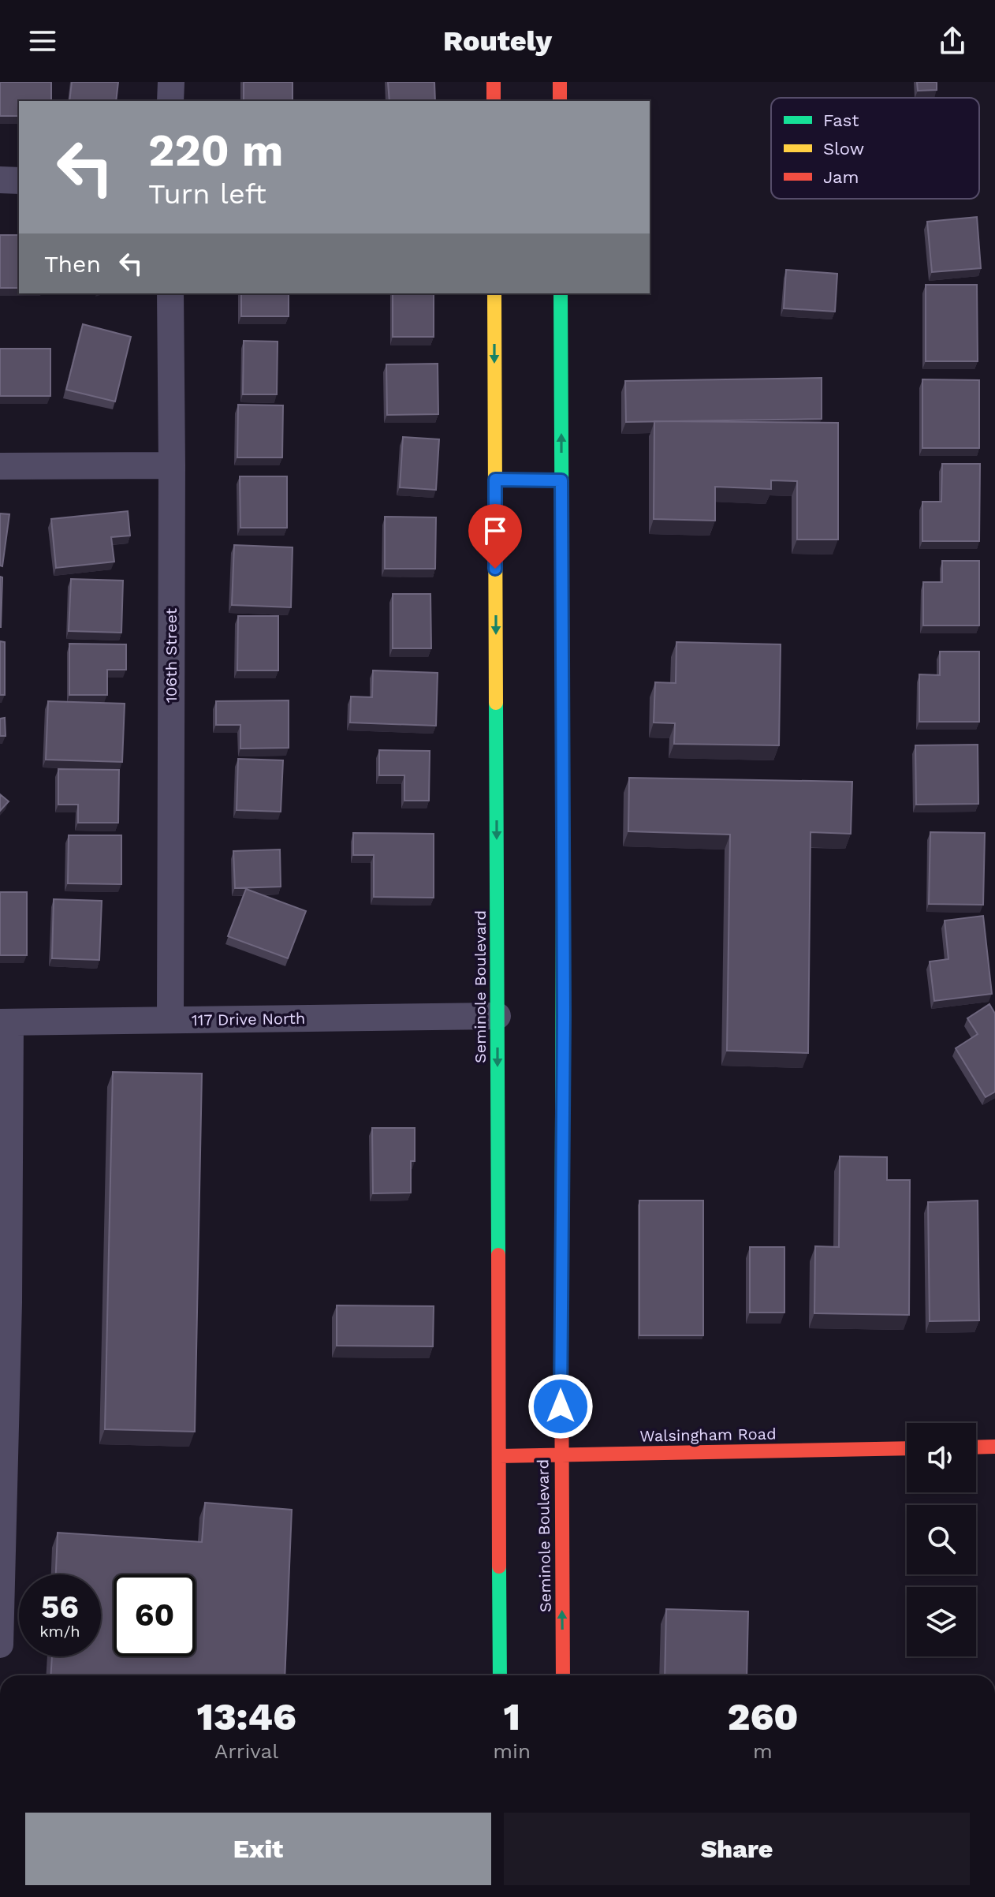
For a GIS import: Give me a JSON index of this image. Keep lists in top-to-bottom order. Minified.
{"streets":{"main road":["Seminole Boulevard","Walsingham Road"],"street":["106th Street","117 Drive North"]},"crossings":[["106th Street","117 Drive North"],["Seminole Boulevard","117 Drive North"],["Seminole Boulevard","Walsingham Road"]],"legend":["Fast","Slow","Jam"],"page":{"header":"Routely","turn":["220 m","Turn left"],"then":"Then","speed":"56 km/h","limit":"60","eta":["13:46","Arrival","1","min","260","m"],"buttons":["Exit","Share"]}}
